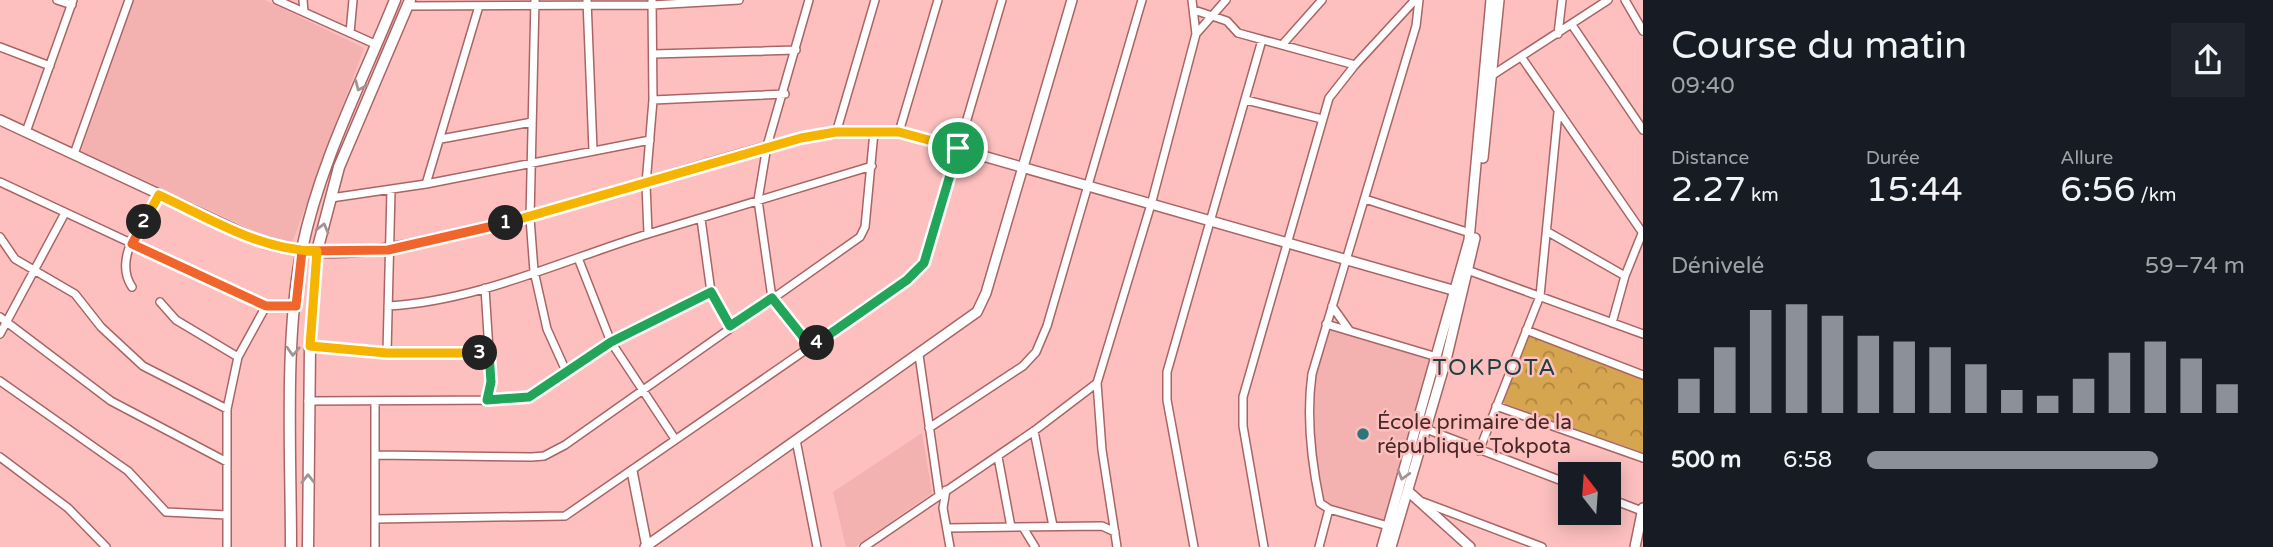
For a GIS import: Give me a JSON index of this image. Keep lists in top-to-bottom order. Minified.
{"districts":["TOKPOTA"],"places":["École primaire de la république Tokpota"],"north":"top","page":{"heading":["Course du matin","09:40"],"stats":[["Distance","2.27 km"],["Durée","15:44"],["Allure","6:56 /km"]],"pins":["2","1","4","3"],"chart":["Dénivelé","59–74 m"],"list":[{"name":"500 m","note":"6:58"}]}}
